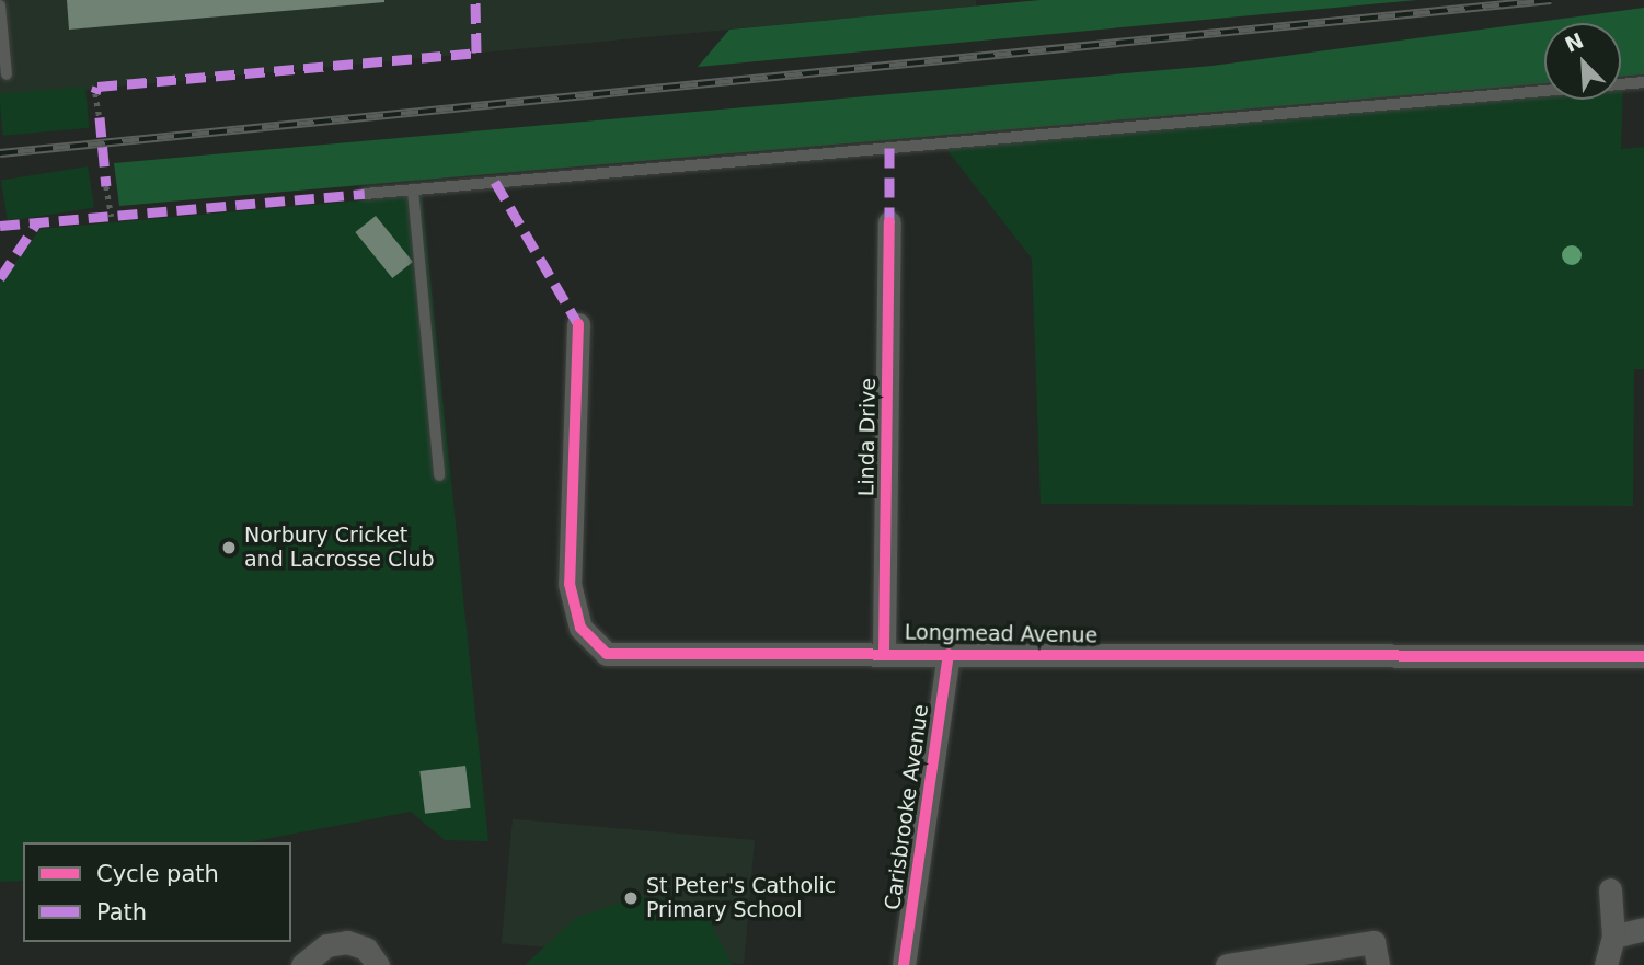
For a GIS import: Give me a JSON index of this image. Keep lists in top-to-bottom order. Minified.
{"streets":{"street":["Linda Drive","Longmead Avenue","Carisbrooke Avenue"]},"crossings":[["Linda Drive","Longmead Avenue"],["Longmead Avenue","Carisbrooke Avenue"]],"places":["Norbury Cricket and Lacrosse Club","St Peter's Catholic Primary School"],"legend":["Cycle path","Path"],"north":"top left"}
